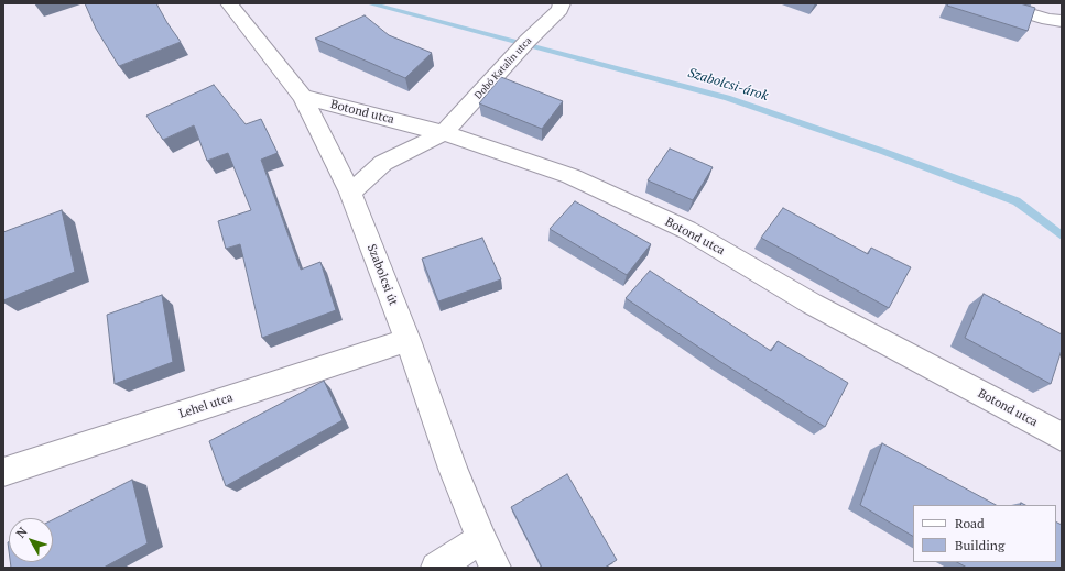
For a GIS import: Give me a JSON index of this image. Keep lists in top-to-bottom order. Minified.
{"streets":{"street":["Dobó Katalin utca","Botond utca","Szabolcsi út","Lehel utca"]},"crossings":[["Dobó Katalin utca","Botond utca"],["Botond utca","Szabolcsi út"],["Szabolcsi út","Lehel utca"]],"water":["Szabolcsi-árok"],"legend":["Road","Building"],"north":"top left"}
